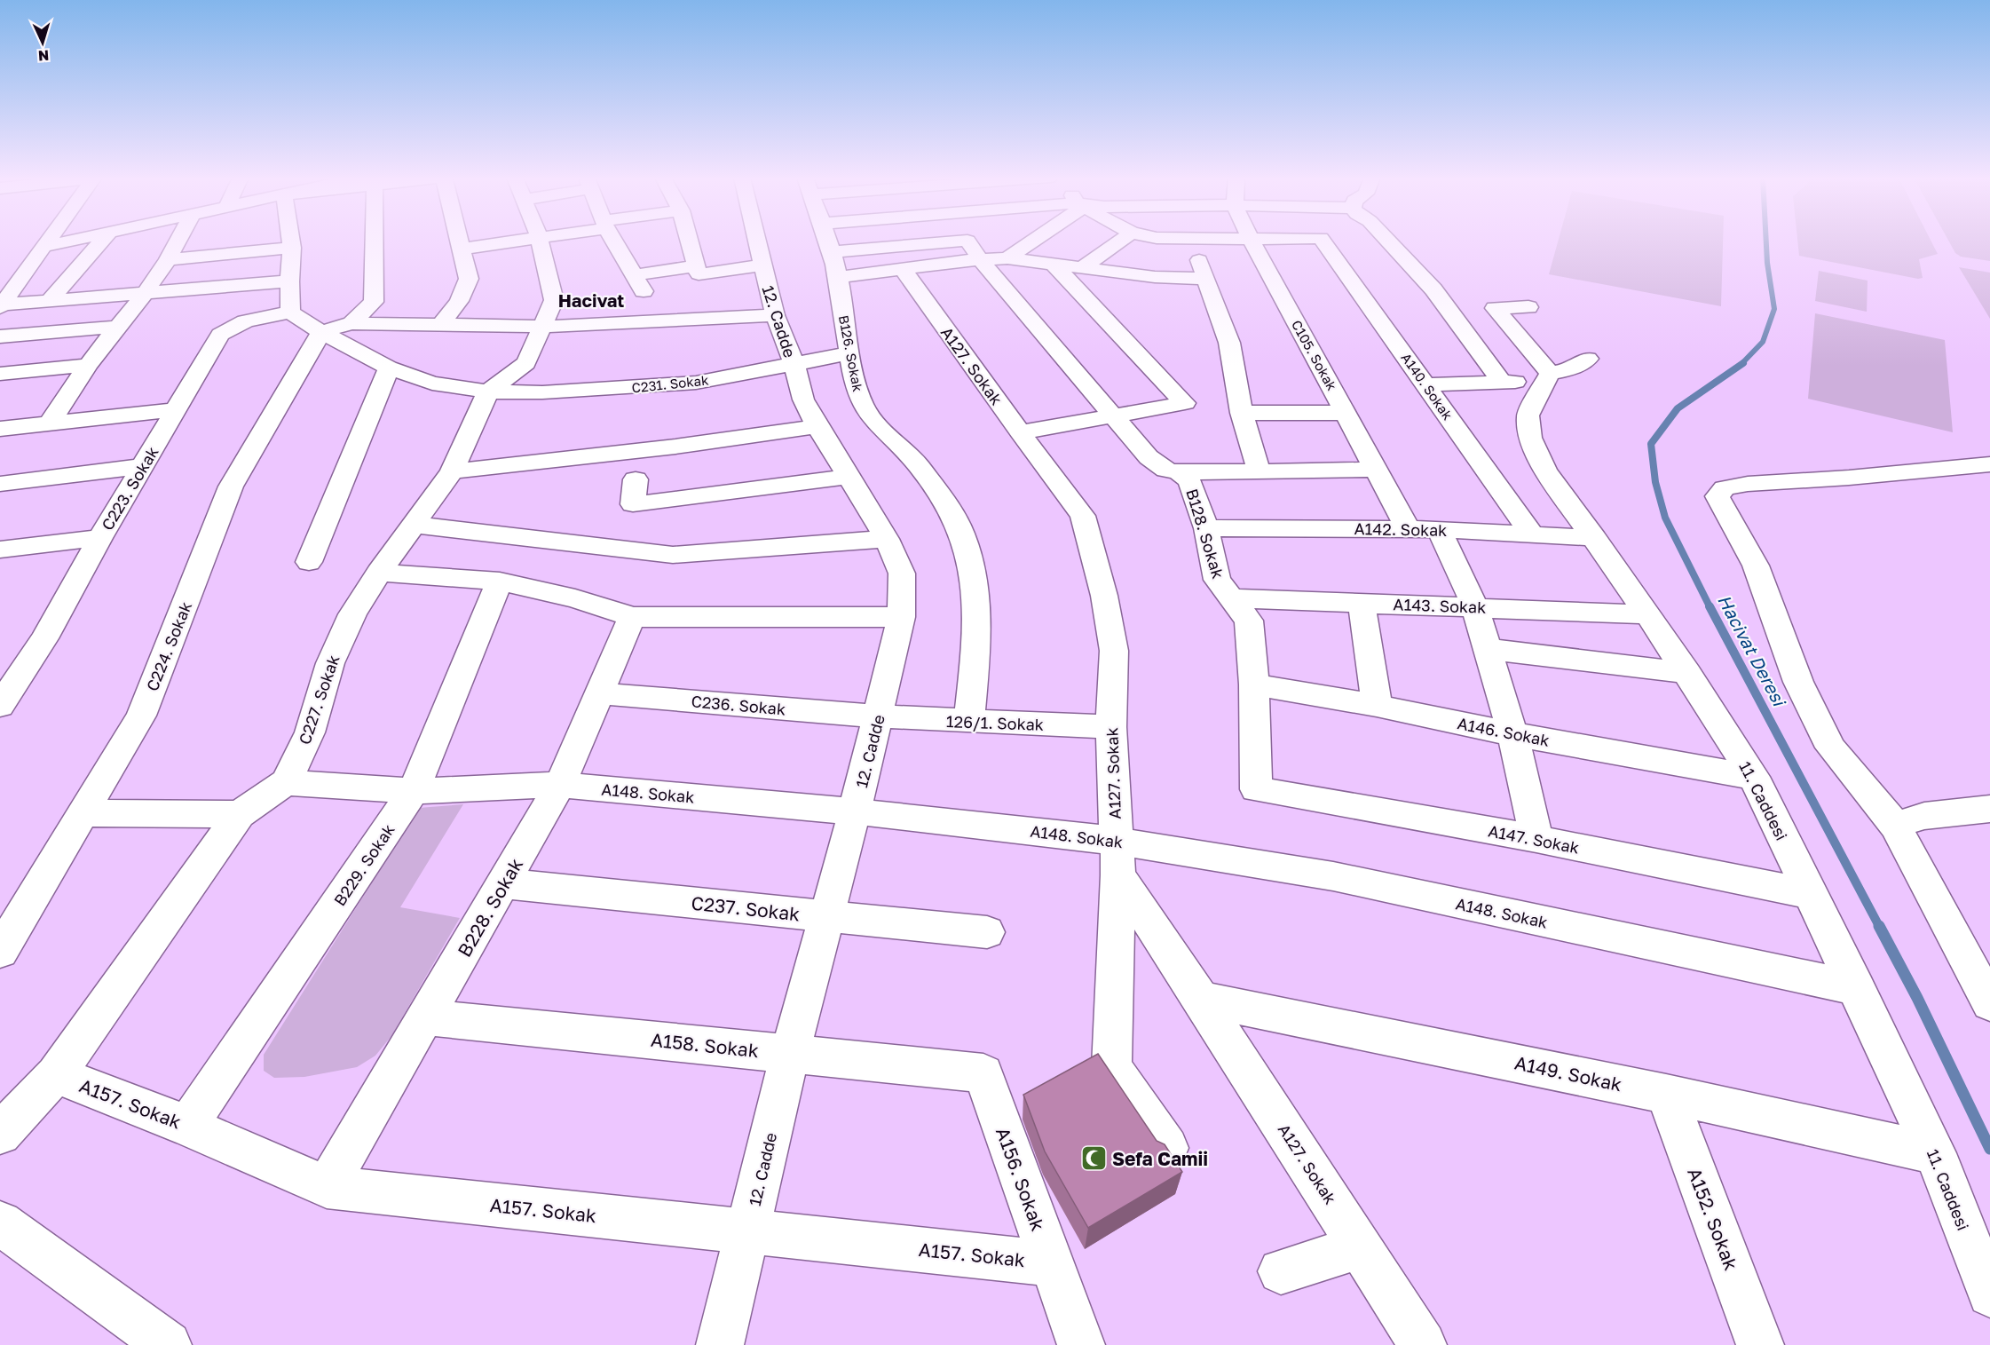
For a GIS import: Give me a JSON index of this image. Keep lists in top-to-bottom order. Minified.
{"streets":{"street":["12. Cadde","B126. Sokak","C105. Sokak","A127. Sokak","C231. Sokak","A140. Sokak","C223. Sokak","A142. Sokak","B128. Sokak","A143. Sokak","C224. Sokak","C227. Sokak","C236. Sokak","126/1. Sokak","A146. Sokak","A148. Sokak","11. Caddesi","A147. Sokak","B229. Sokak","B228. Sokak","C237. Sokak","A158. Sokak","A149. Sokak","A157. Sokak","A156. Sokak","A152. Sokak"]},"crossings":[["12. Cadde","C231. Sokak"],["12. Cadde","C236. Sokak"],["12. Cadde","126/1. Sokak"],["12. Cadde","A148. Sokak"],["12. Cadde","C237. Sokak"],["12. Cadde","A158. Sokak"],["12. Cadde","A157. Sokak"],["B126. Sokak","C231. Sokak"],["B126. Sokak","B128. Sokak"],["B126. Sokak","126/1. Sokak"],["C105. Sokak","A142. Sokak"],["A127. Sokak","126/1. Sokak"],["A127. Sokak","A148. Sokak"],["A127. Sokak","A149. Sokak"],["C231. Sokak","C223. Sokak"],["C231. Sokak","C224. Sokak"],["C231. Sokak","C227. Sokak"],["A140. Sokak","A142. Sokak"],["A142. Sokak","B128. Sokak"],["A142. Sokak","11. Caddesi"],["B128. Sokak","A143. Sokak"],["B128. Sokak","A146. Sokak"],["B128. Sokak","A147. Sokak"],["A143. Sokak","11. Caddesi"],["C227. Sokak","A148. Sokak"],["C227. Sokak","A157. Sokak"],["C236. Sokak","126/1. Sokak"],["C236. Sokak","B228. Sokak"],["A146. Sokak","11. Caddesi"],["A148. Sokak","11. Caddesi"],["A148. Sokak","B229. Sokak"],["A148. Sokak","B228. Sokak"],["11. Caddesi","A147. Sokak"],["11. Caddesi","A149. Sokak"],["B229. Sokak","A157. Sokak"],["B228. Sokak","C237. Sokak"],["B228. Sokak","A158. Sokak"],["B228. Sokak","A157. Sokak"],["A158. Sokak","A156. Sokak"],["A149. Sokak","A152. Sokak"],["A157. Sokak","A156. Sokak"]],"districts":["Hacivat"],"water":["Hacivat Deresi"],"places":{"mosque":["Sefa Camii"]},"north":"bottom"}
